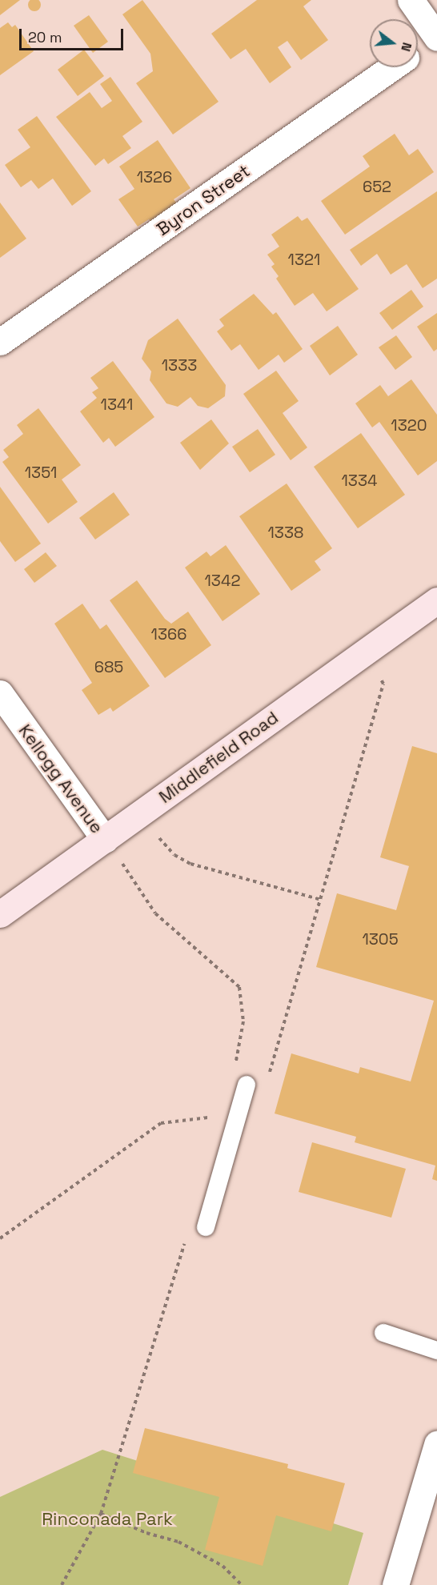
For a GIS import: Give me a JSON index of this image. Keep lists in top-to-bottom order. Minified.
{"streets":{"main road":["Middlefield Road"],"street":["Byron Street","Kellogg Avenue"]},"crossings":[["Middlefield Road","Kellogg Avenue"]],"parks":["Rinconada Park"],"house_numbers":["1326","652","1321","1333","1341","1320","1351","1334","1338","1342","1366","685","1305"],"scale_bar":"20 m","north":"right"}
